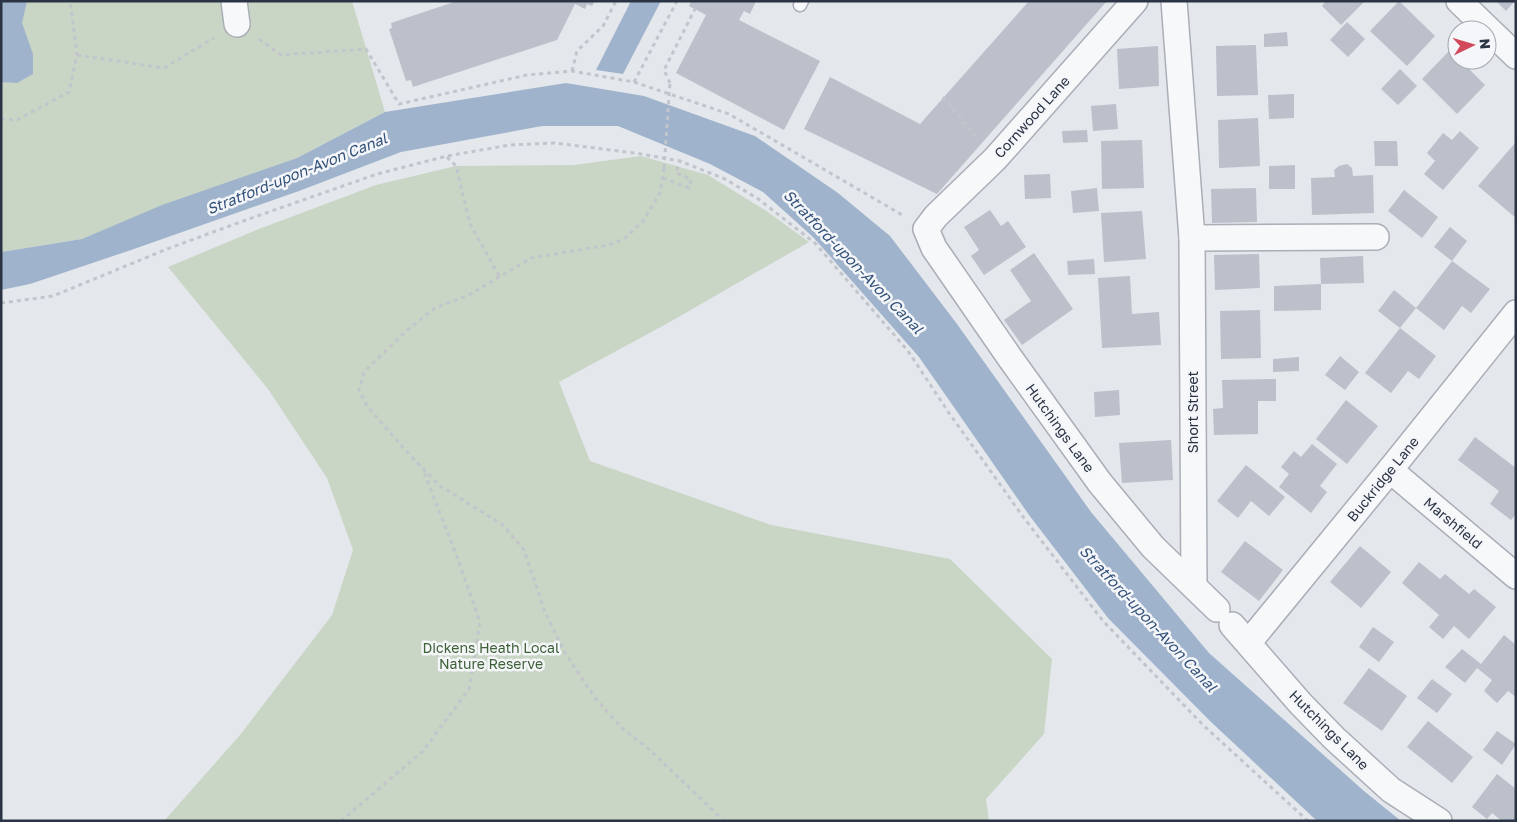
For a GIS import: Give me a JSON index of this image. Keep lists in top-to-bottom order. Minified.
{"streets":{"street":["Cornwood Lane","Short Street","Hutchings Lane","Buckridge Lane","Marshfield"]},"crossings":[["Cornwood Lane","Hutchings Lane"],["Short Street","Hutchings Lane"],["Hutchings Lane","Buckridge Lane"],["Buckridge Lane","Marshfield"]],"water":["Stratford-upon-Avon Canal"],"parks":["Dickens Heath Local Nature Reserve"],"north":"right"}
